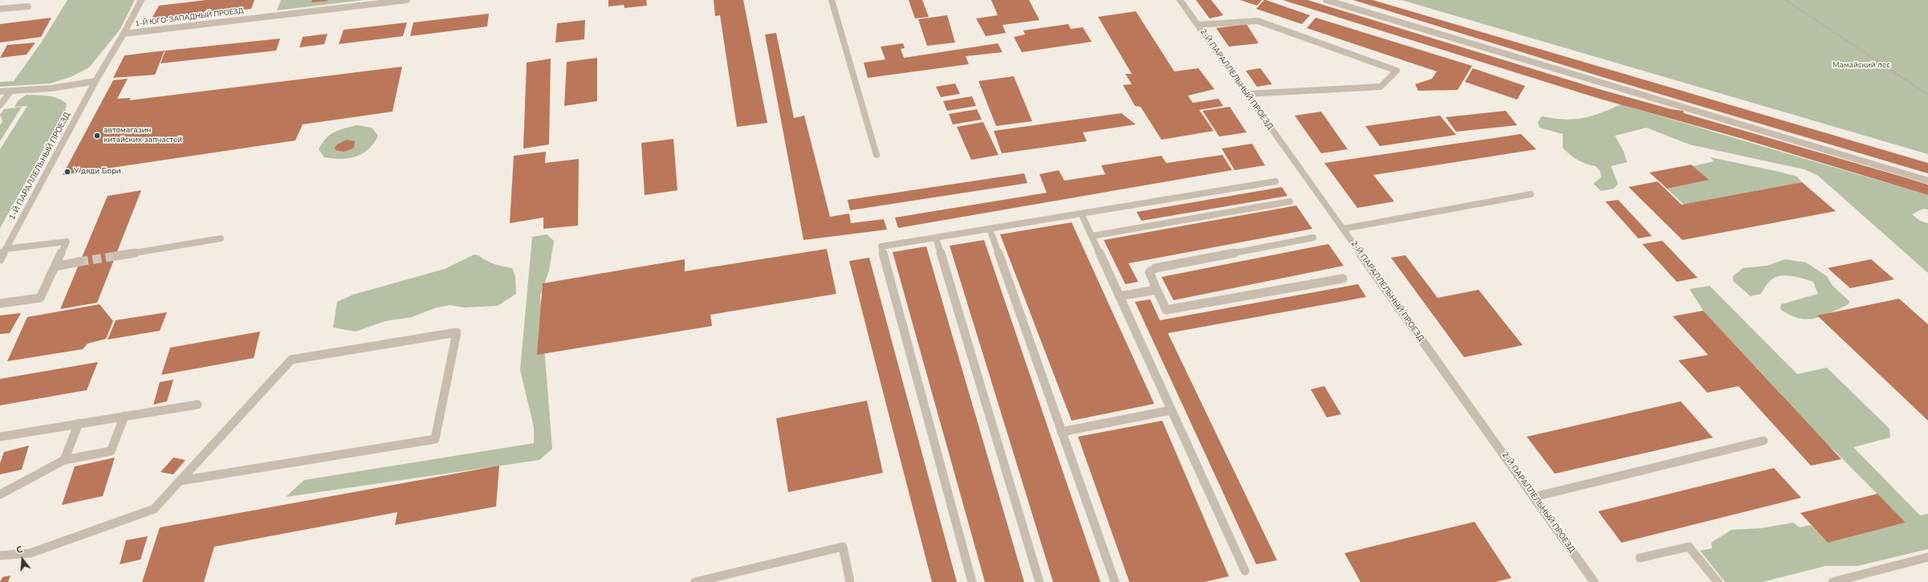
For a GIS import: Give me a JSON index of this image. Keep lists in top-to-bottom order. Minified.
{"streets":{"street":["1-Й ЮГО-ЗАПАДНЫЙ ПРОЕЗД","2-Й ПАРАЛЛЕЛЬНЫЙ ПРОЕЗД","1-Й ПАРАЛЛЕЛЬНЫЙ ПРОЕЗД"]},"parks":["Мамайский лес"],"places":["автомагазин китайских запчастей","У дяди Бори"],"north":"top"}
